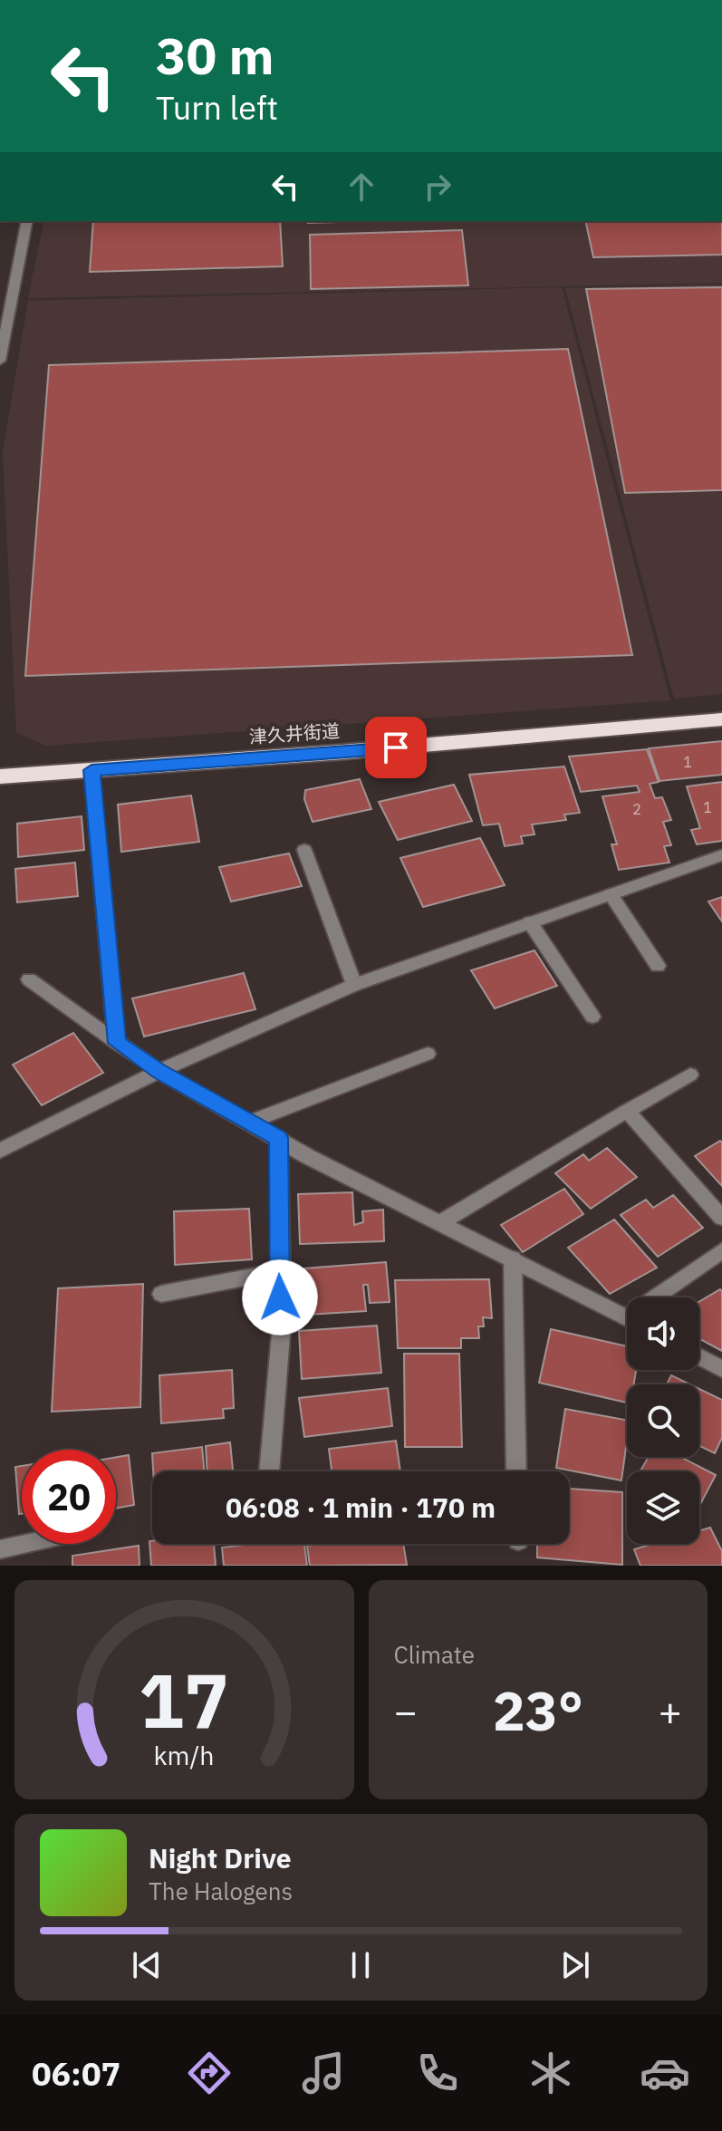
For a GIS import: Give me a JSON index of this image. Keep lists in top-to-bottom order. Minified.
{"streets":{"highway":["津久井街道"]},"house_numbers":["1","1","2"],"page":{"turn":["30 m","Turn left"],"limit":"20","trip":"06:08 · 1 min · 170 m","tile":"Climate","heat":["−","23°","+"],"song":["Night Drive","The Halogens"],"tabs":"06:07","gauge":["17","km/h"]}}
